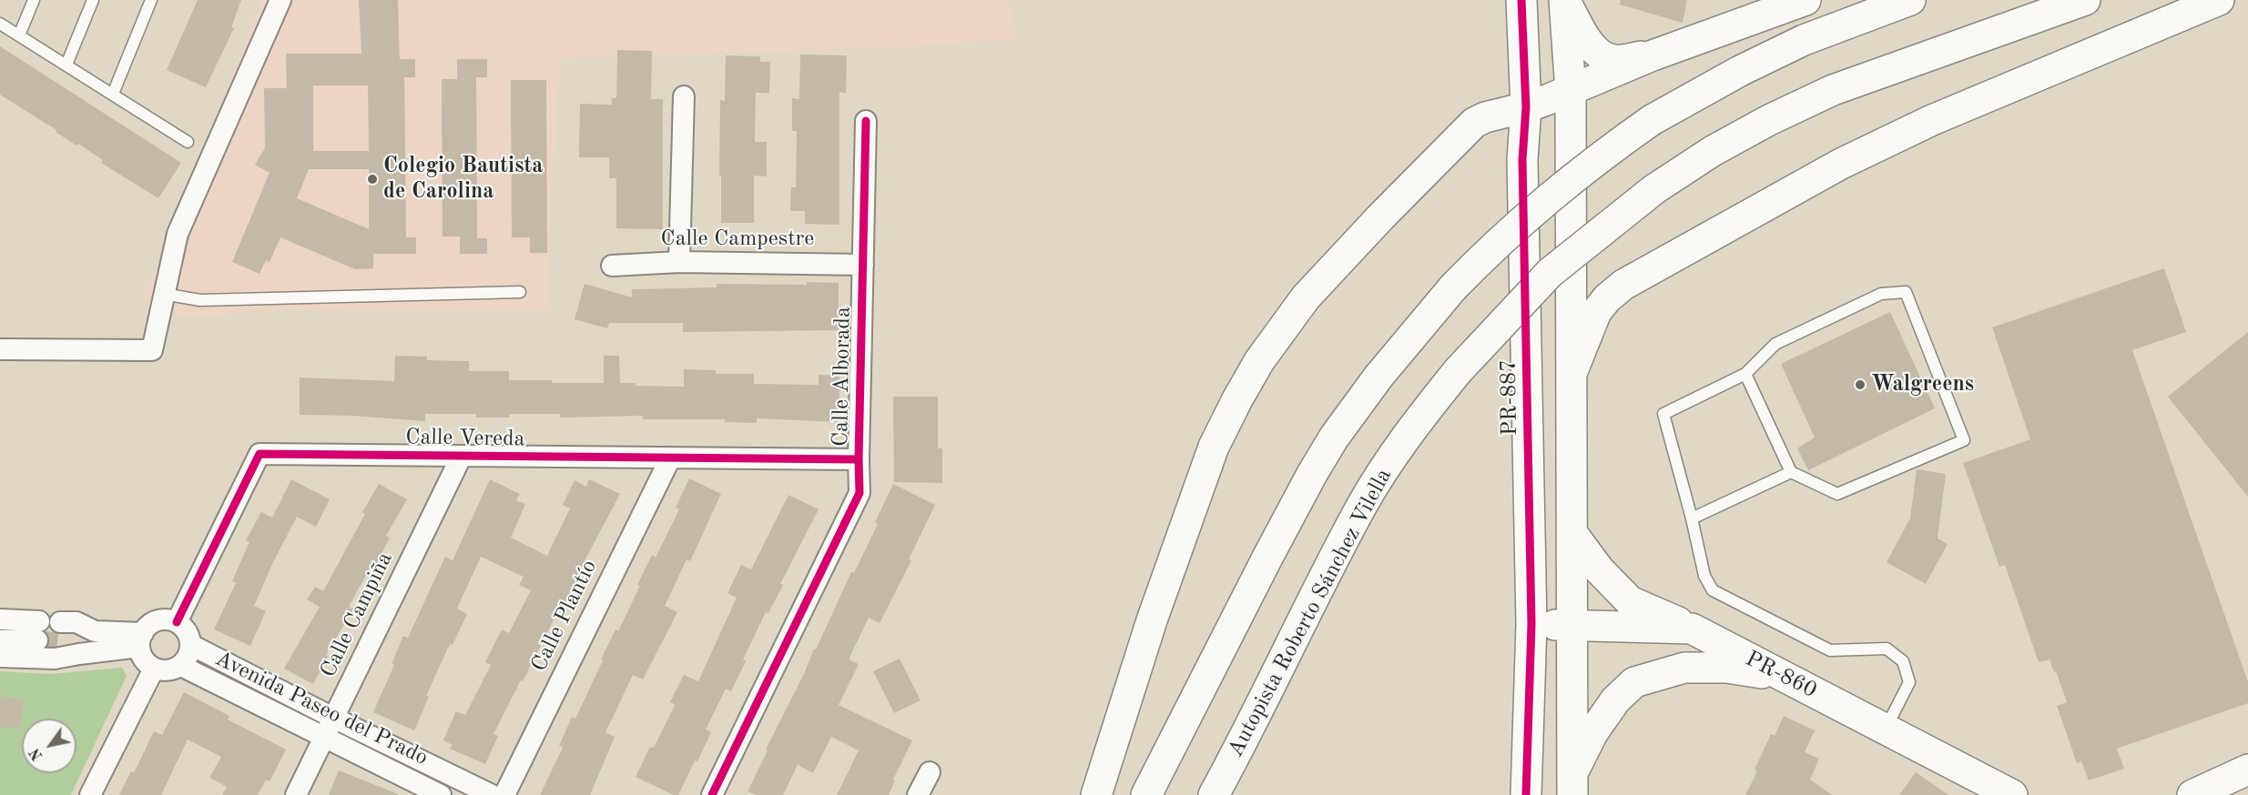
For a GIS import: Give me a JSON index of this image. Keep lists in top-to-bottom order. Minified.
{"streets":{"main road":["PR-887","Autopista Roberto Sánchez Vilella","PR-860"],"street":["Calle Campestre","Calle Alborada","Calle Vereda","Calle Campiña","Calle Plantío","Avenida Paseo del Prado"]},"crossings":[["Calle Campestre","Calle Alborada"],["Calle Alborada","Calle Vereda"],["PR-887","PR-860"],["Calle Vereda","Calle Campiña"],["Calle Vereda","Calle Plantío"],["Calle Vereda","Avenida Paseo del Prado"],["Calle Campiña","Avenida Paseo del Prado"]],"places":["Colegio Bautista de Carolina","Walgreens"],"north":"bottom left"}
